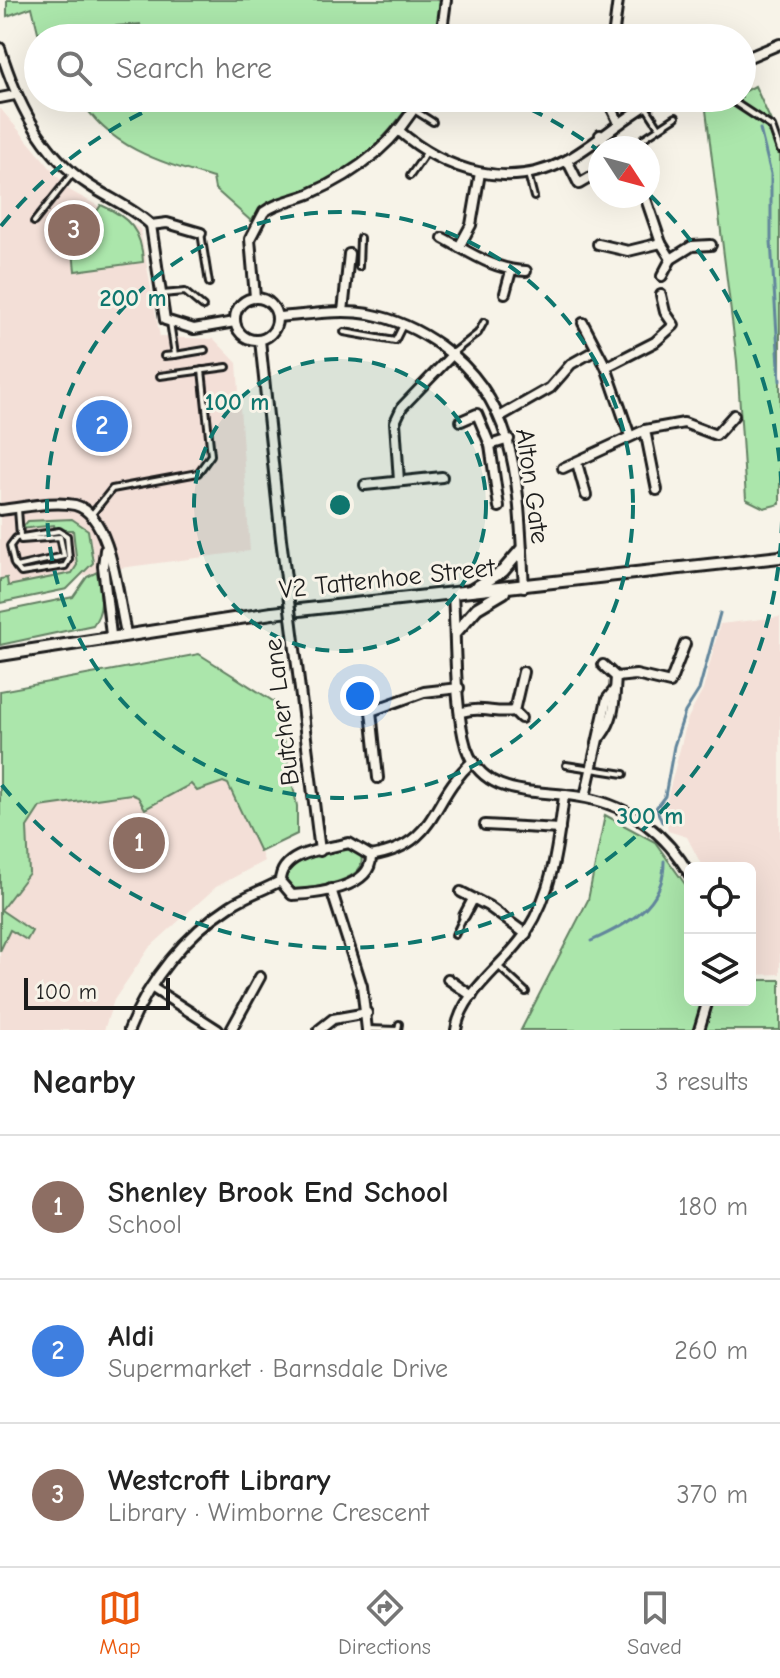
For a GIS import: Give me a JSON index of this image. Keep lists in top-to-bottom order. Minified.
{"streets":{"street":["Alton Gate","V2 Tattenhoe Street","Butcher Lane"]},"crossings":[["Alton Gate","V2 Tattenhoe Street"],["Alton Gate","Butcher Lane"]],"scale_bar":"100 m","north":"bottom right","page":{"search":"Search here","pins":["3","2","1"],"scale":"100 m","heading":["Nearby","3 results"],"list":[{"mark":"1","name":"Shenley Brook End School","note":"School","value":"180 m"},{"mark":"2","name":"Aldi","note":"Supermarket · Barnsdale Drive","value":"260 m"},{"mark":"3","name":"Westcroft Library","note":"Library · Wimborne Crescent","value":"370 m"}],"nav":["Map","Directions","Saved"]},"rings":["200 m","100 m","300 m"]}
